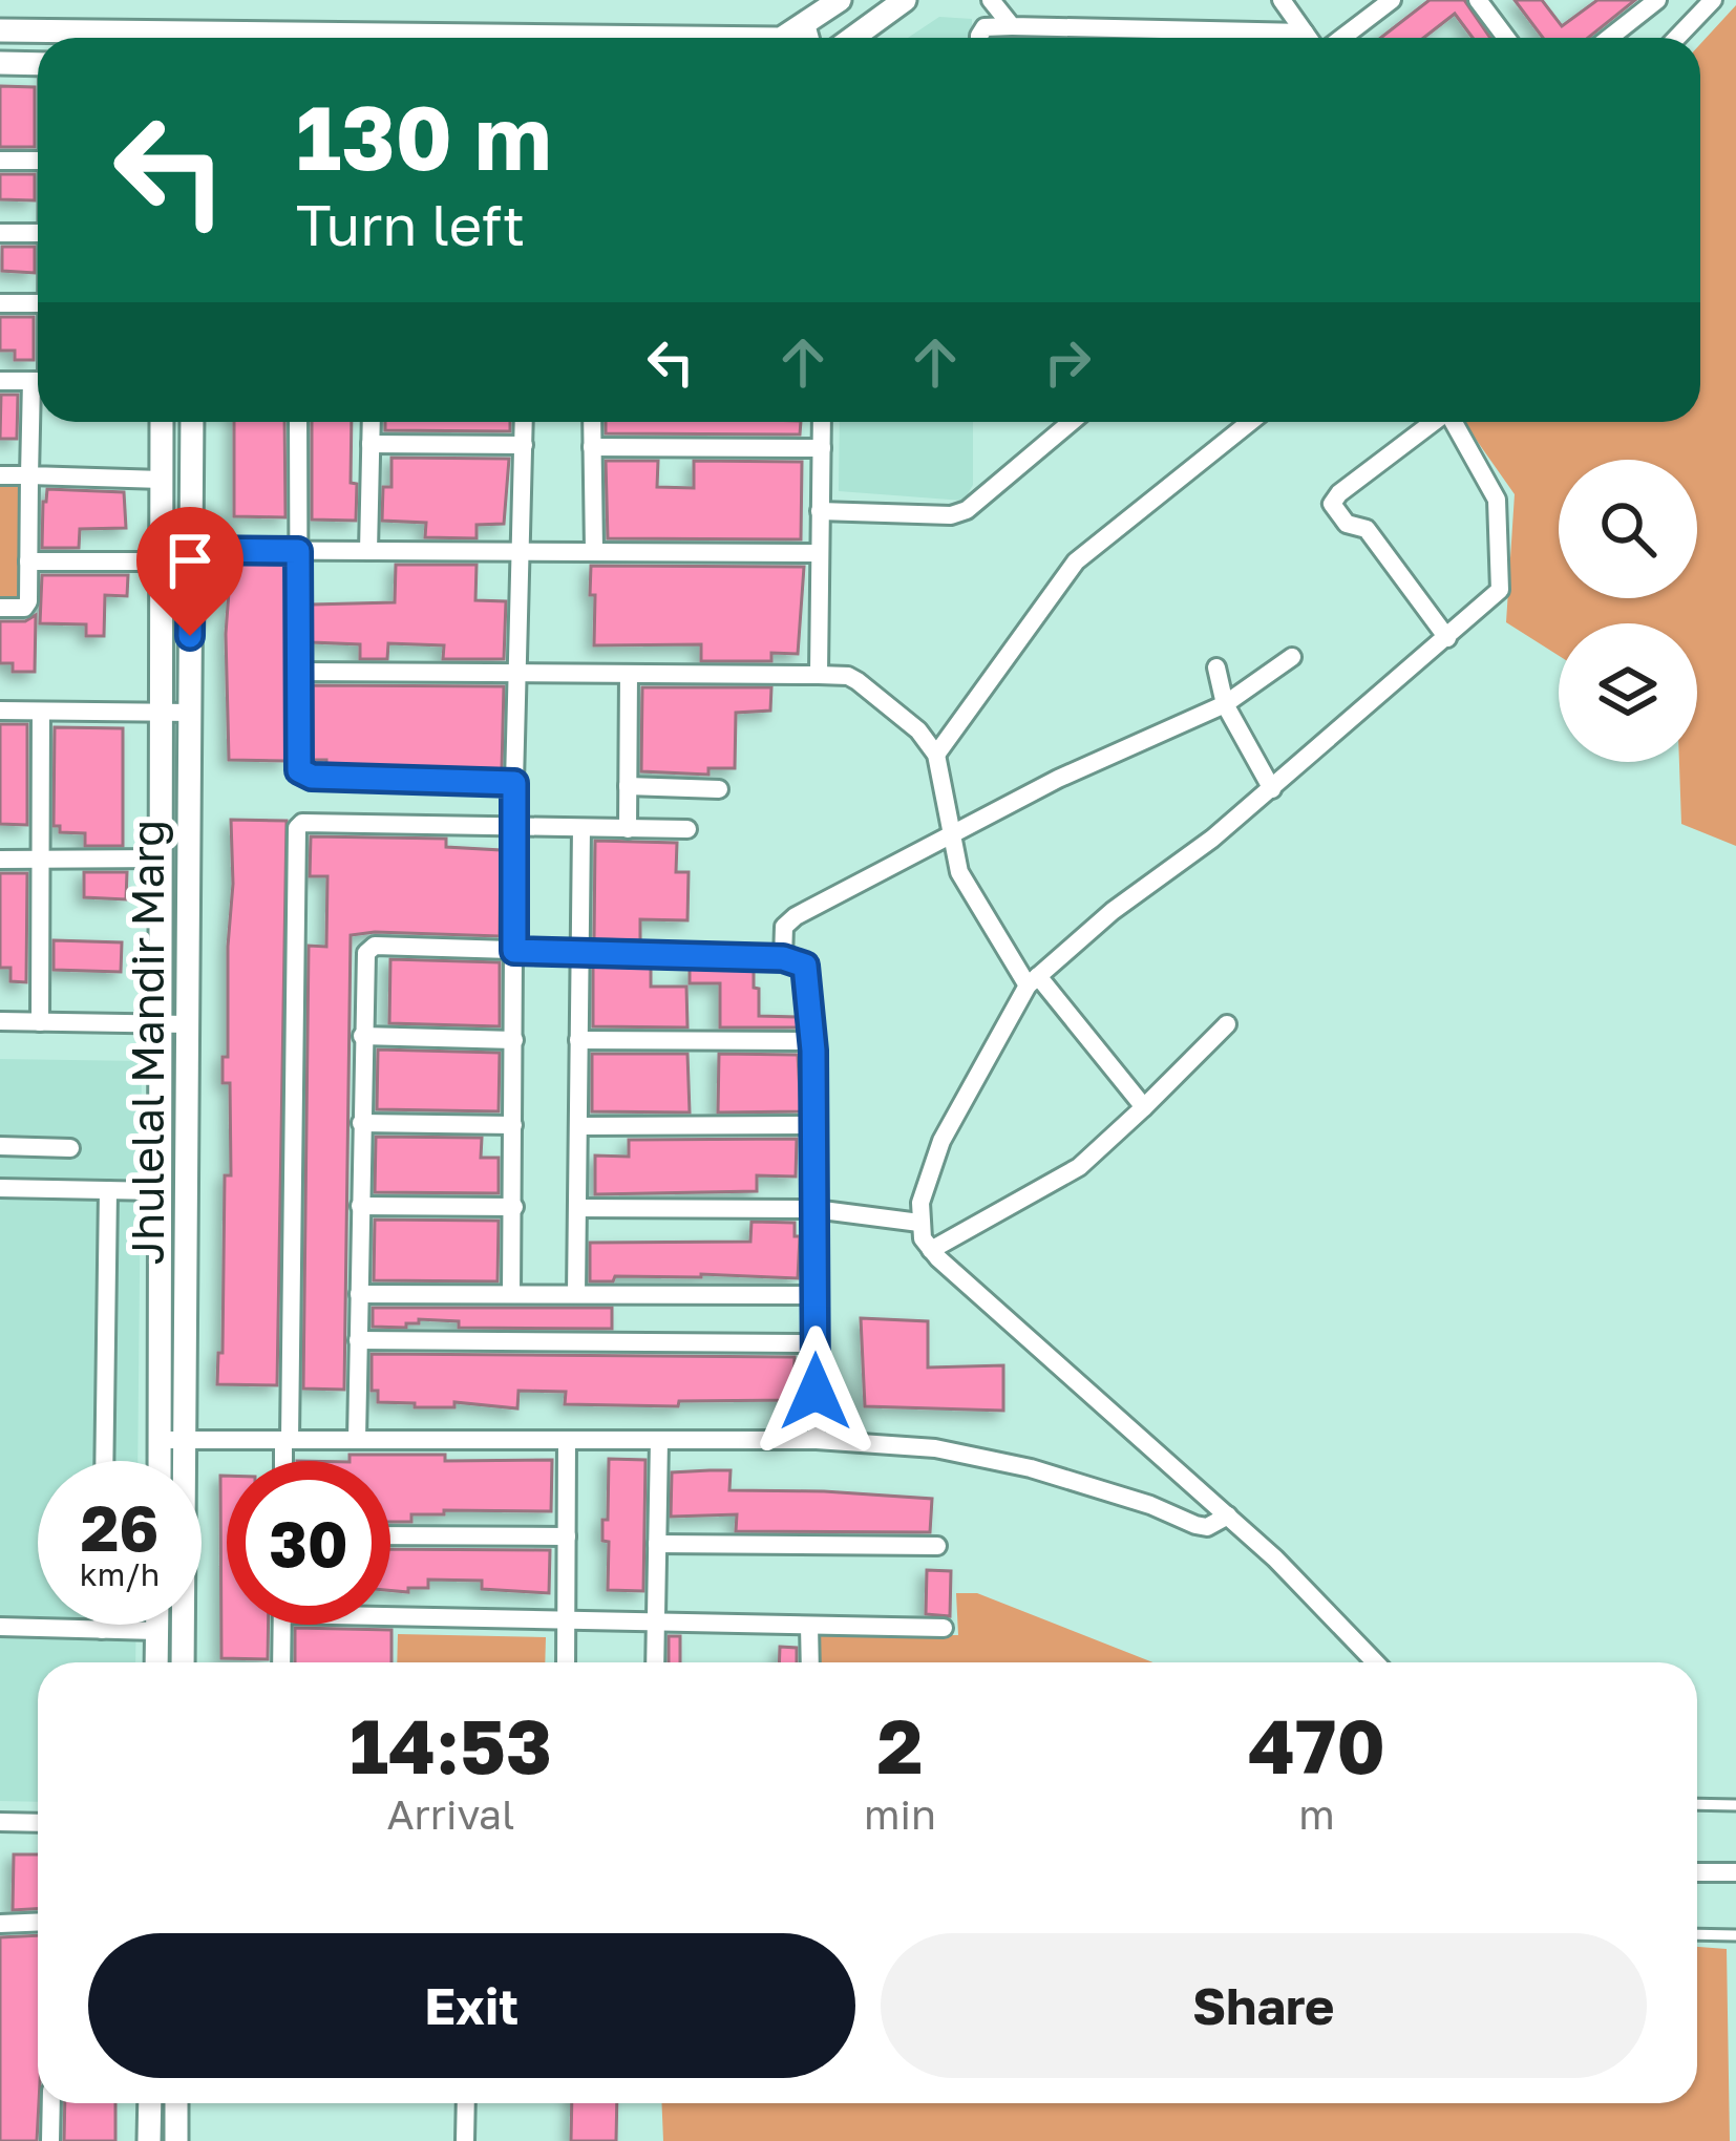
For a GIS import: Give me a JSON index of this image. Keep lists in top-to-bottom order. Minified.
{"streets":{"street":["Jhulelal Mandir Marg"]},"page":{"turn":["130 m","Turn left"],"speed":"26 km/h","limit":"30","eta":["14:53","Arrival","2","min","470","m"],"buttons":["Exit","Share"]}}
